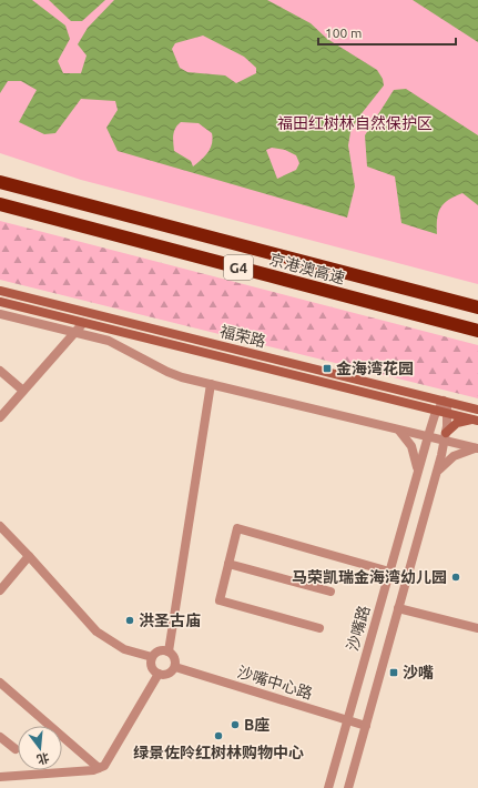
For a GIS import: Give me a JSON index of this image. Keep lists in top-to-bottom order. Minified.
{"streets":{"highway":["G4","京港澳高速"],"main road":["福荣路"],"street":["沙嘴路","沙嘴中心路"]},"crossings":[["福荣路","沙嘴路"],["沙嘴路","沙嘴中心路"]],"parks":["福田红树林自然保护区"],"places":{"transit":["金海湾花园","沙嘴"],"other":["马荣凯瑞金海湾幼儿园","洪圣古庙","B座","绿景佐阾红树林购物中心"]},"scale_bar":"100 m","north":"bottom"}
